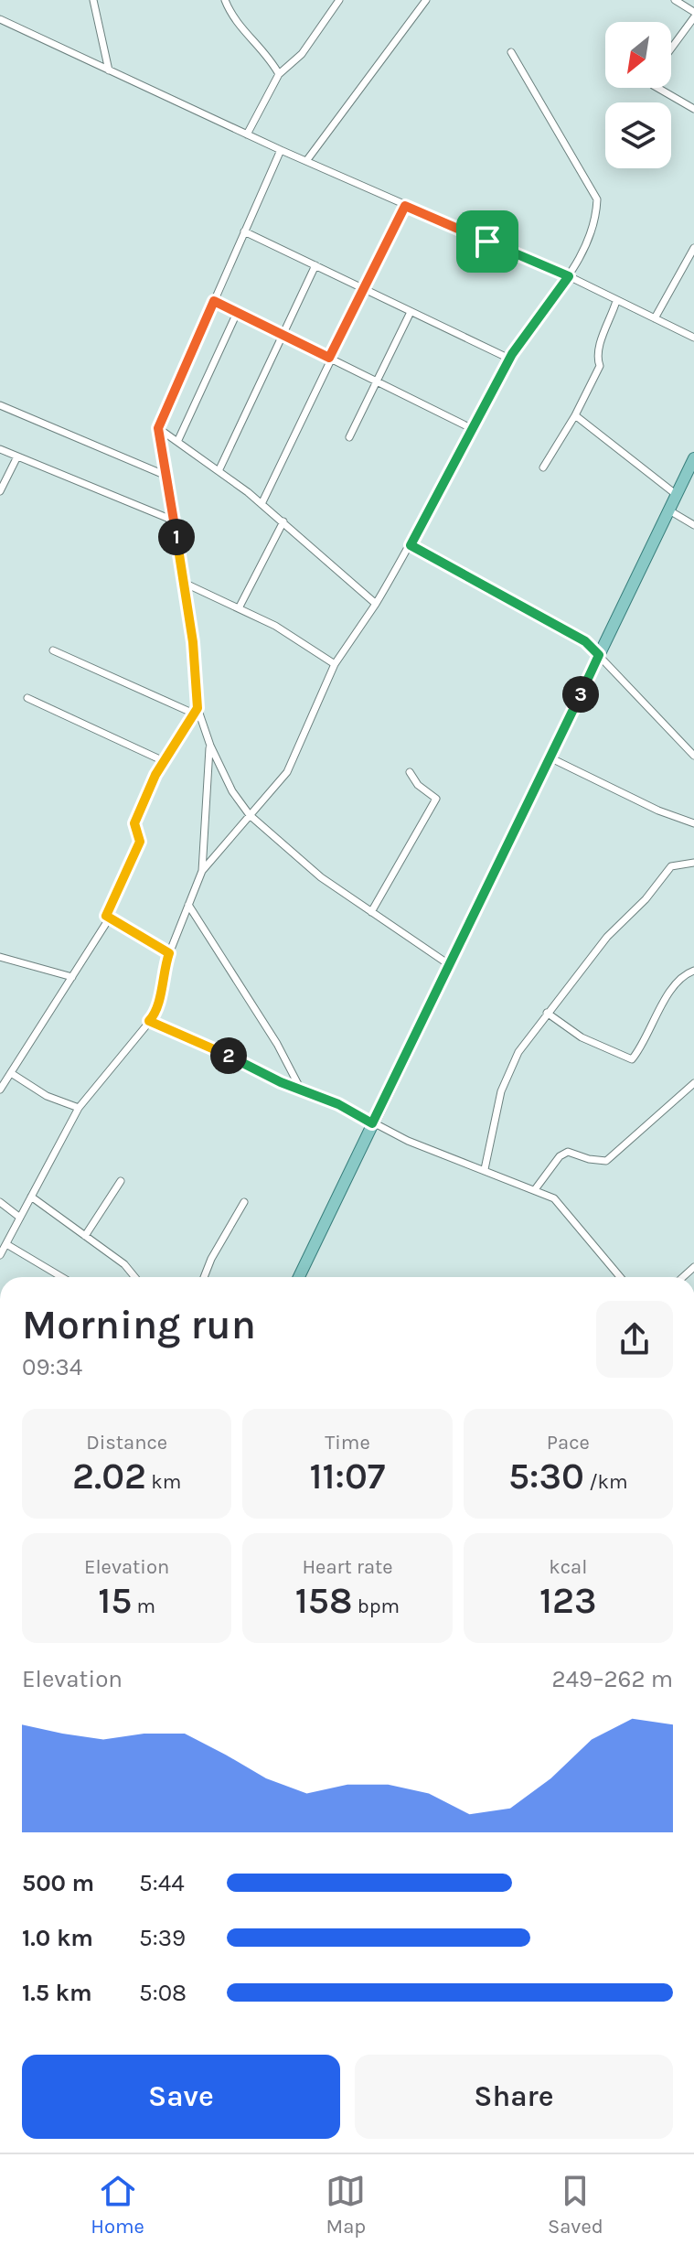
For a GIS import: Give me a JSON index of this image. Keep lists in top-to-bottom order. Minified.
{"north":"bottom left","page":{"pins":["1","3","2"],"heading":["Morning run","09:34"],"stats":[["Distance","2.02 km"],["Time","11:07"],["Pace","5:30 /km"],["Elevation","15 m"],["Heart rate","158 bpm"],["kcal","123"]],"chart":["Elevation","249–262 m"],"list":[{"name":"500 m","note":"5:44"},{"name":"1.0 km","note":"5:39"},{"name":"1.5 km","note":"5:08"}],"buttons":["Save","Share"],"tabs":["Home","Map","Saved"]}}
